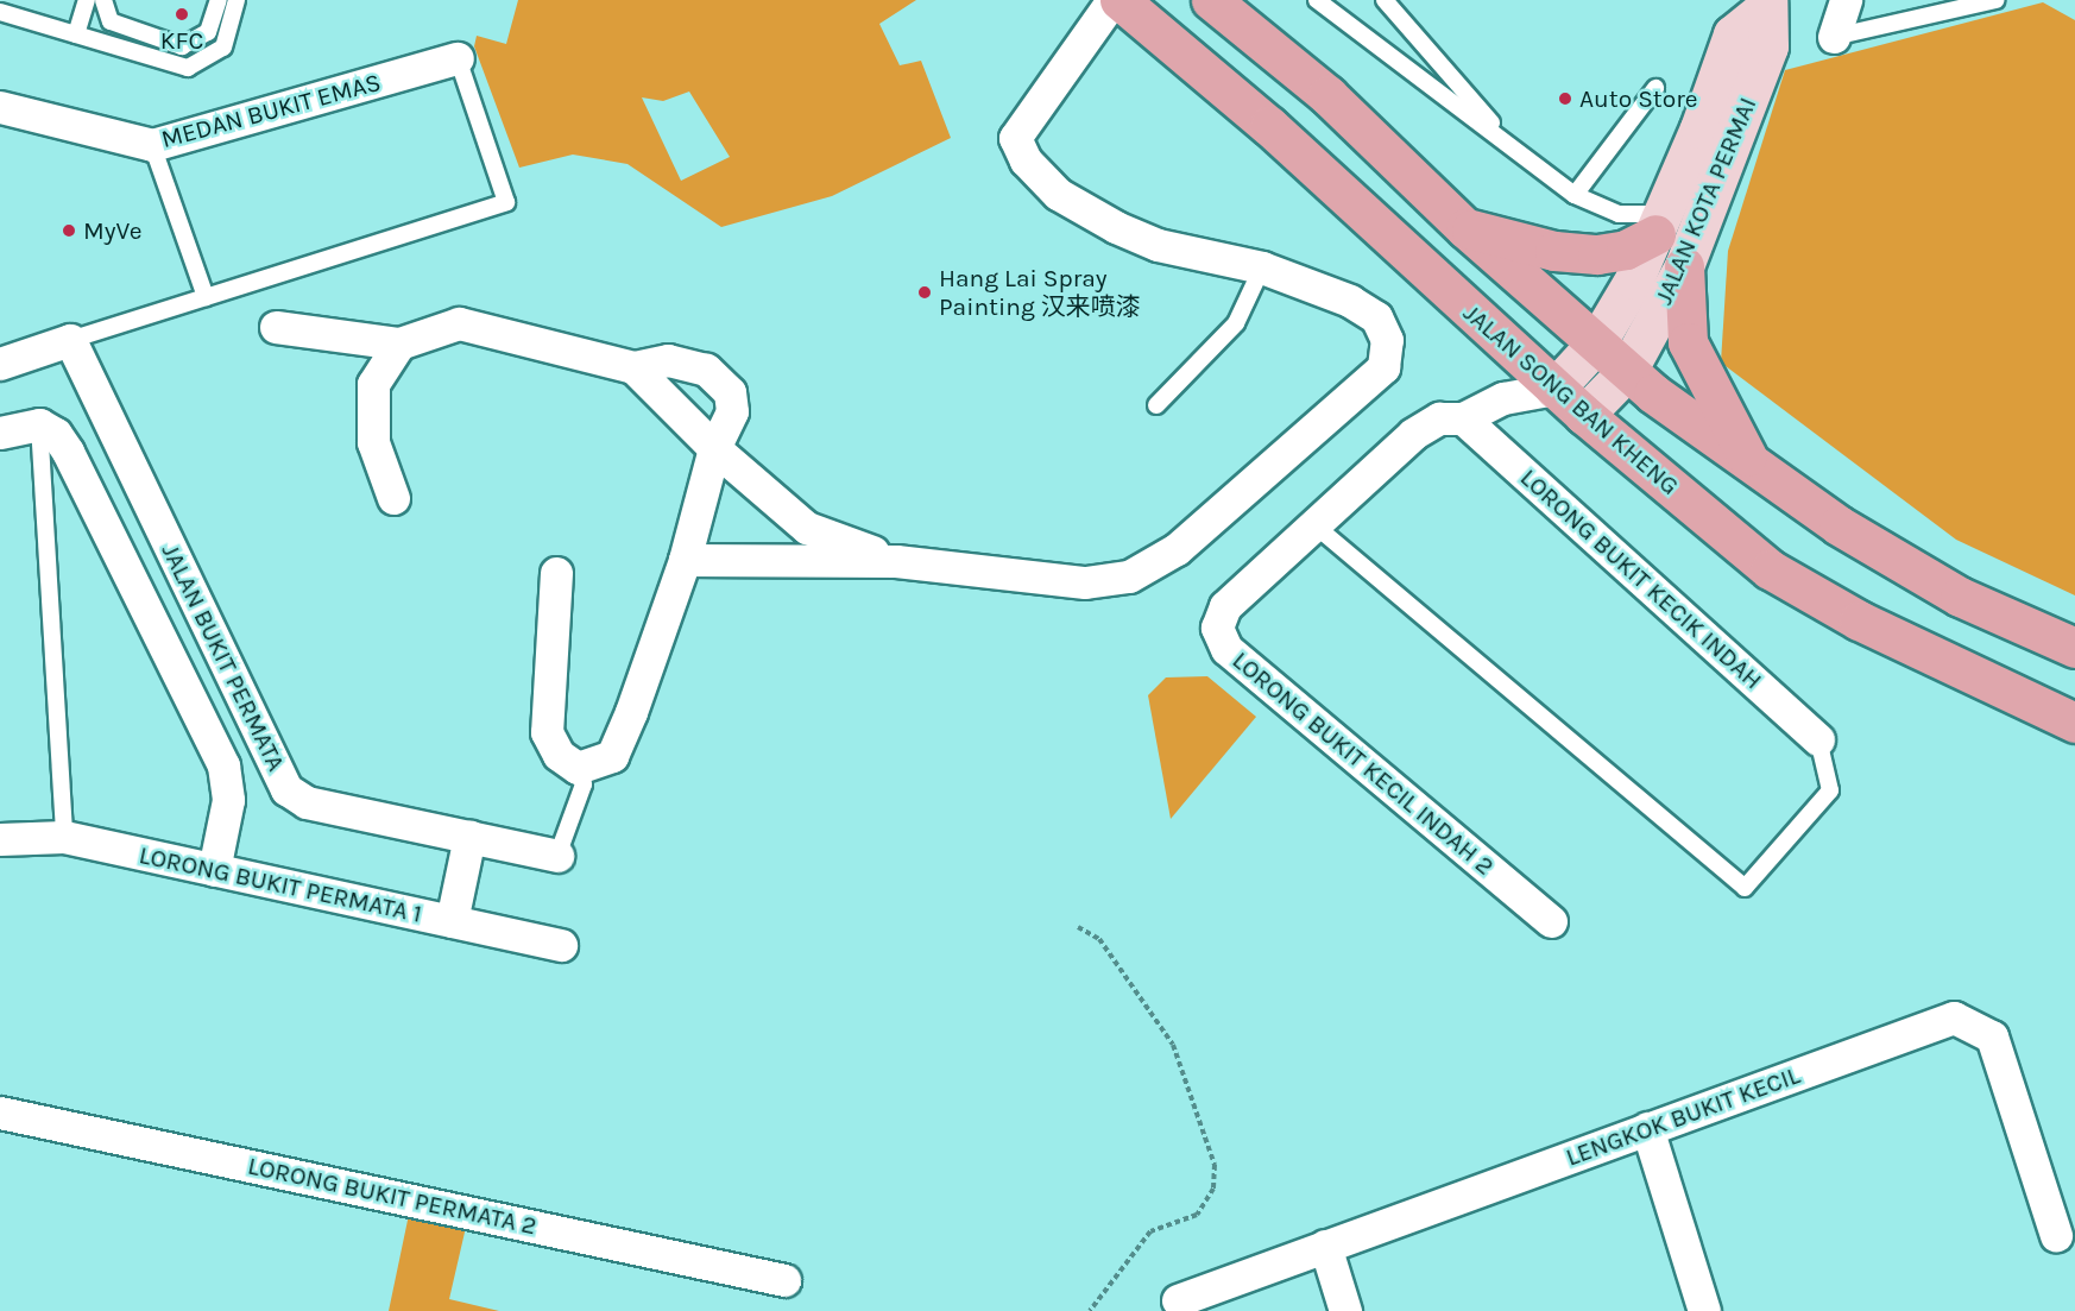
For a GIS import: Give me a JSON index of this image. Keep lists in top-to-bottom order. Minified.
{"streets":{"main road":["JALAN KOTA PERMAI","JALAN SONG BAN KHENG"],"street":["MEDAN BUKIT EMAS","LORONG BUKIT KECIK INDAH","JALAN BUKIT PERMATA","LORONG BUKIT KECIL INDAH 2","LORONG BUKIT PERMATA 1","LENGKOK BUKIT KECIL","LORONG BUKIT PERMATA 2"]},"crossings":[["JALAN KOTA PERMAI","JALAN SONG BAN KHENG"],["JALAN KOTA PERMAI","LORONG BUKIT KECIL INDAH 2"],["JALAN SONG BAN KHENG","LORONG BUKIT KECIL INDAH 2"],["LORONG BUKIT KECIK INDAH","LORONG BUKIT KECIL INDAH 2"]],"places":["KFC","Auto Store","MyVe","Hang Lai Spray Painting 汉来喷漆"]}
